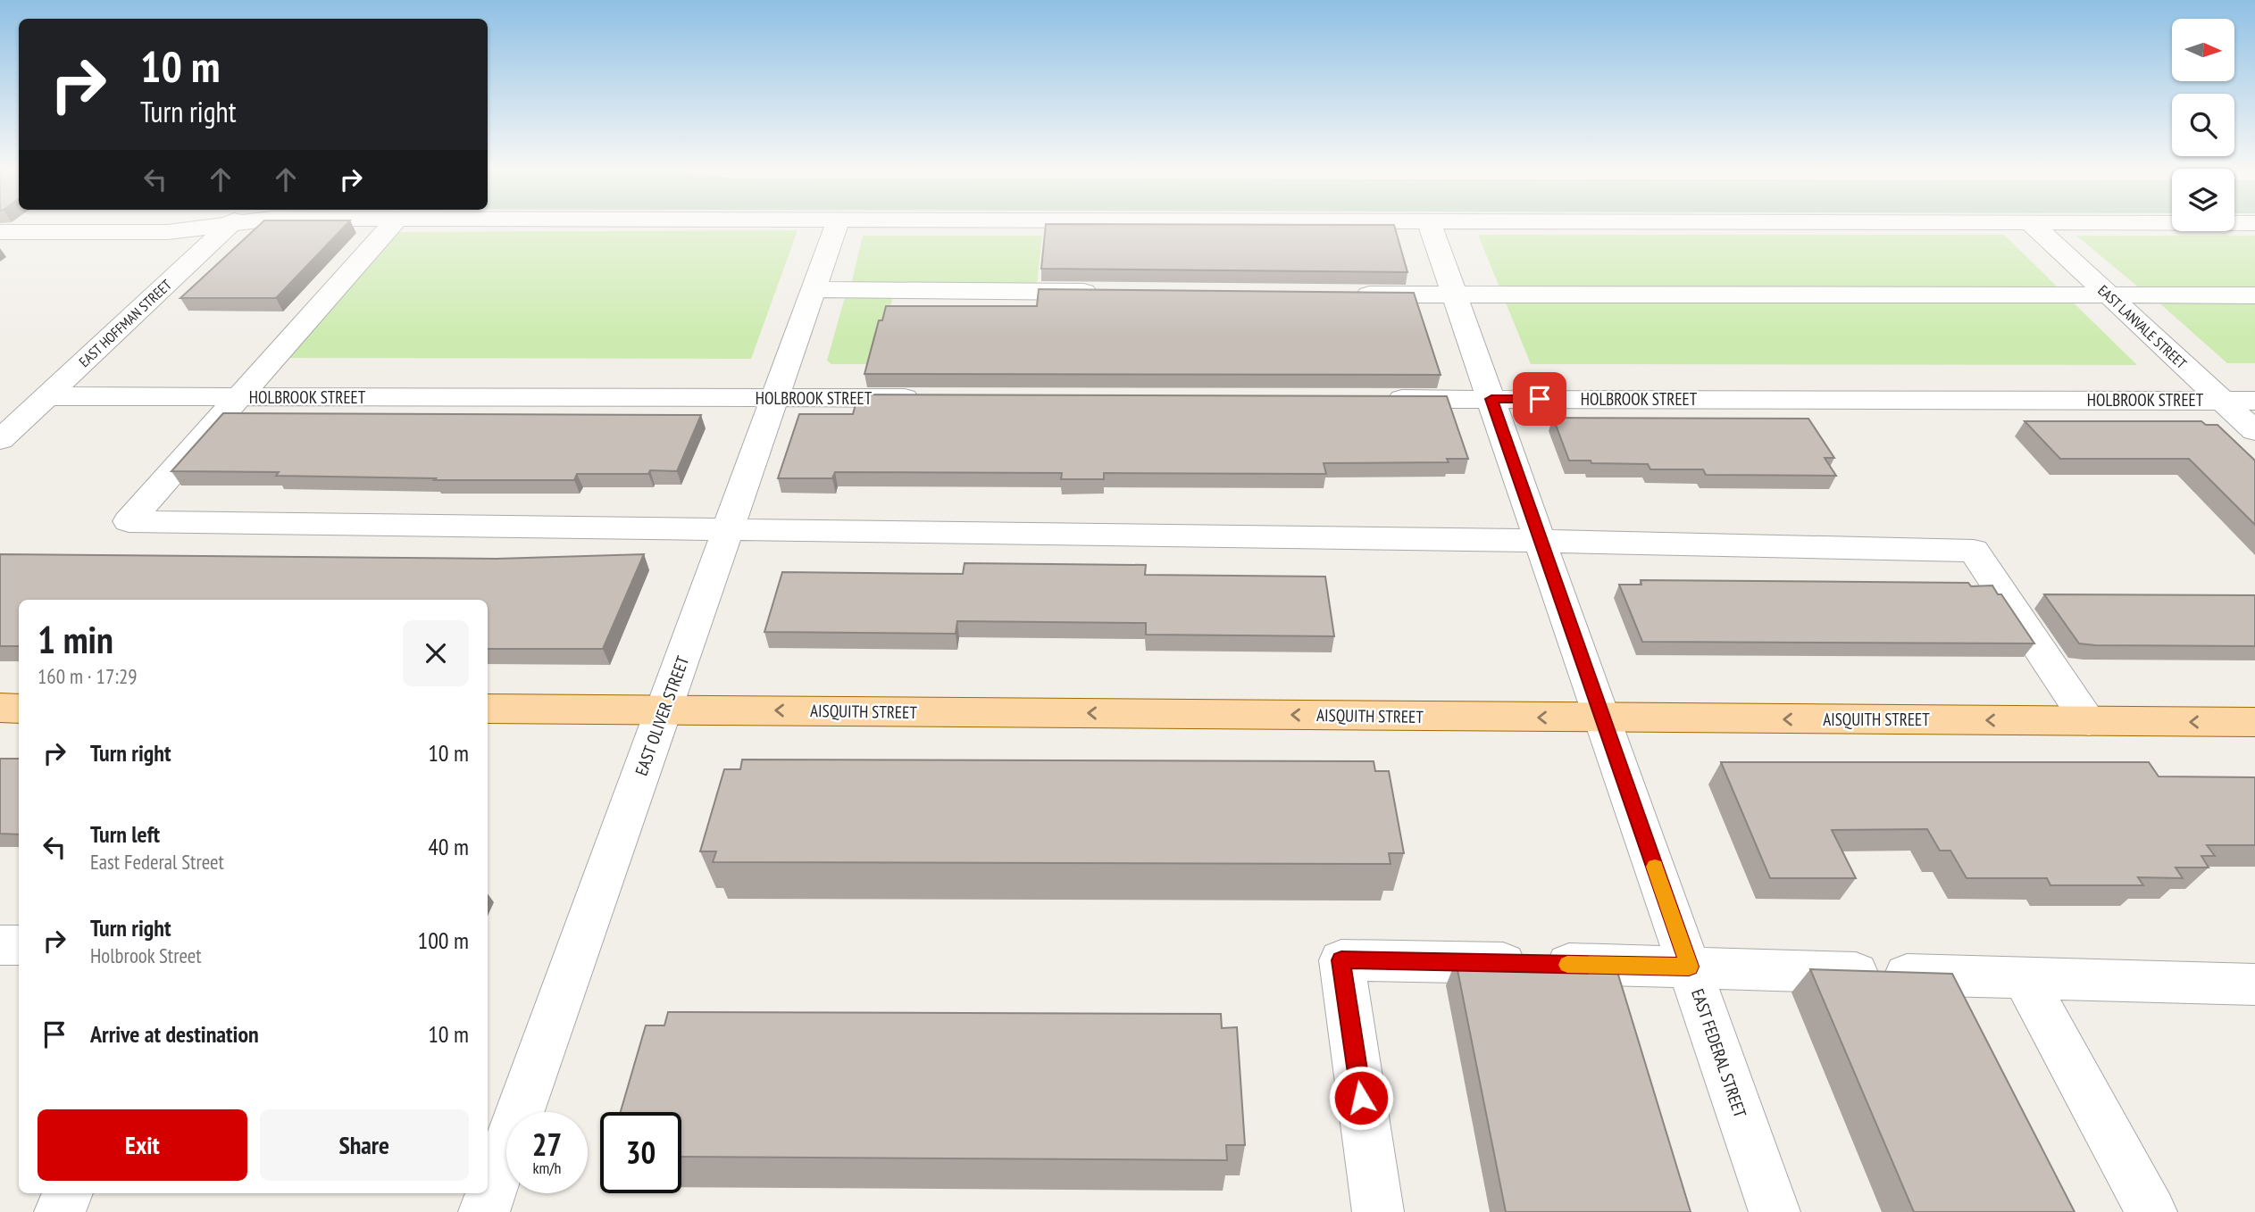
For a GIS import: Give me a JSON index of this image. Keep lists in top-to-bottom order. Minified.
{"streets":{"main road":["AISQUITH STREET"],"street":["EAST HOFFMAN STREET","EAST LANVALE STREET","HOLBROOK STREET","EAST OLIVER STREET","EAST FEDERAL STREET"]},"crossings":[["EAST HOFFMAN STREET","HOLBROOK STREET"],["EAST LANVALE STREET","HOLBROOK STREET"],["HOLBROOK STREET","EAST OLIVER STREET"],["HOLBROOK STREET","EAST FEDERAL STREET"],["AISQUITH STREET","EAST OLIVER STREET"],["AISQUITH STREET","EAST FEDERAL STREET"]],"one_way":["AISQUITH STREET"],"north":"right","page":{"turn":["10 m","Turn right"],"heading":["1 min","160 m · 17:29"],"list":[{"name":"Turn right","value":"10 m"},{"name":"Turn left","note":"East Federal Street","value":"40 m"},{"name":"Turn right","note":"Holbrook Street","value":"100 m"},{"name":"Arrive at destination","value":"10 m"}],"buttons":["Exit","Share"],"speed":"27 km/h","limit":"30"}}
